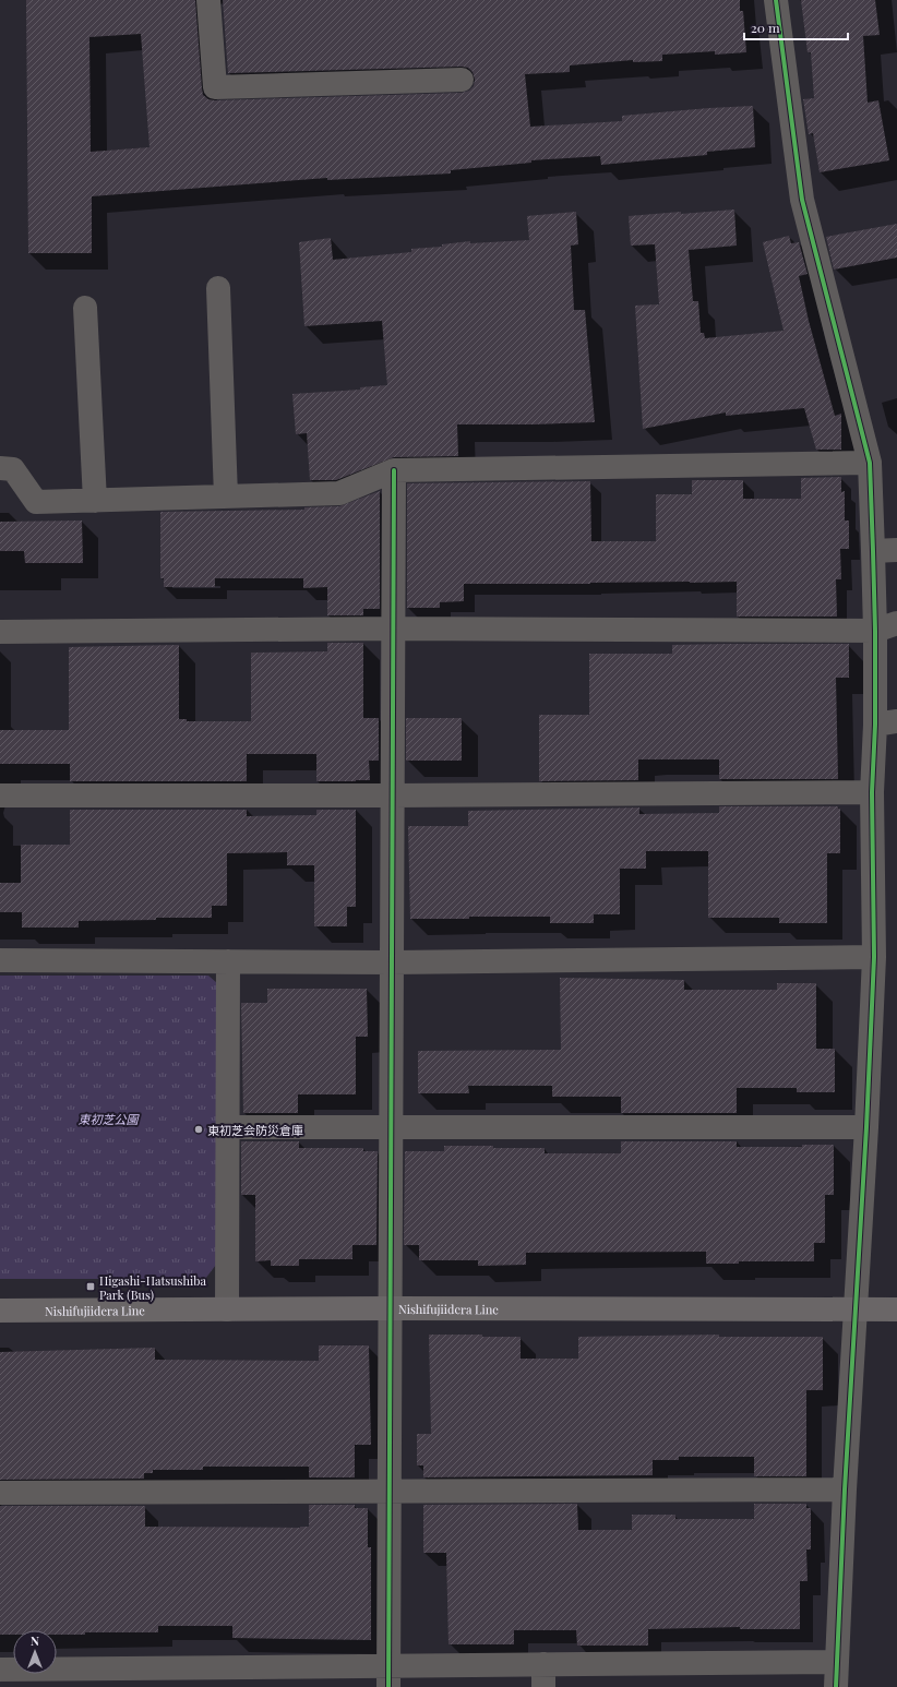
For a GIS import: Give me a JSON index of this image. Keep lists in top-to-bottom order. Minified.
{"streets":{"main road":["Nishifujiidera Line"]},"parks":["東初芝公園"],"places":{"other":["東初芝会防災倉庫"],"transit":["Higashi-Hatsushiba Park (Bus)"]},"scale_bar":"20 m","north":"top"}
